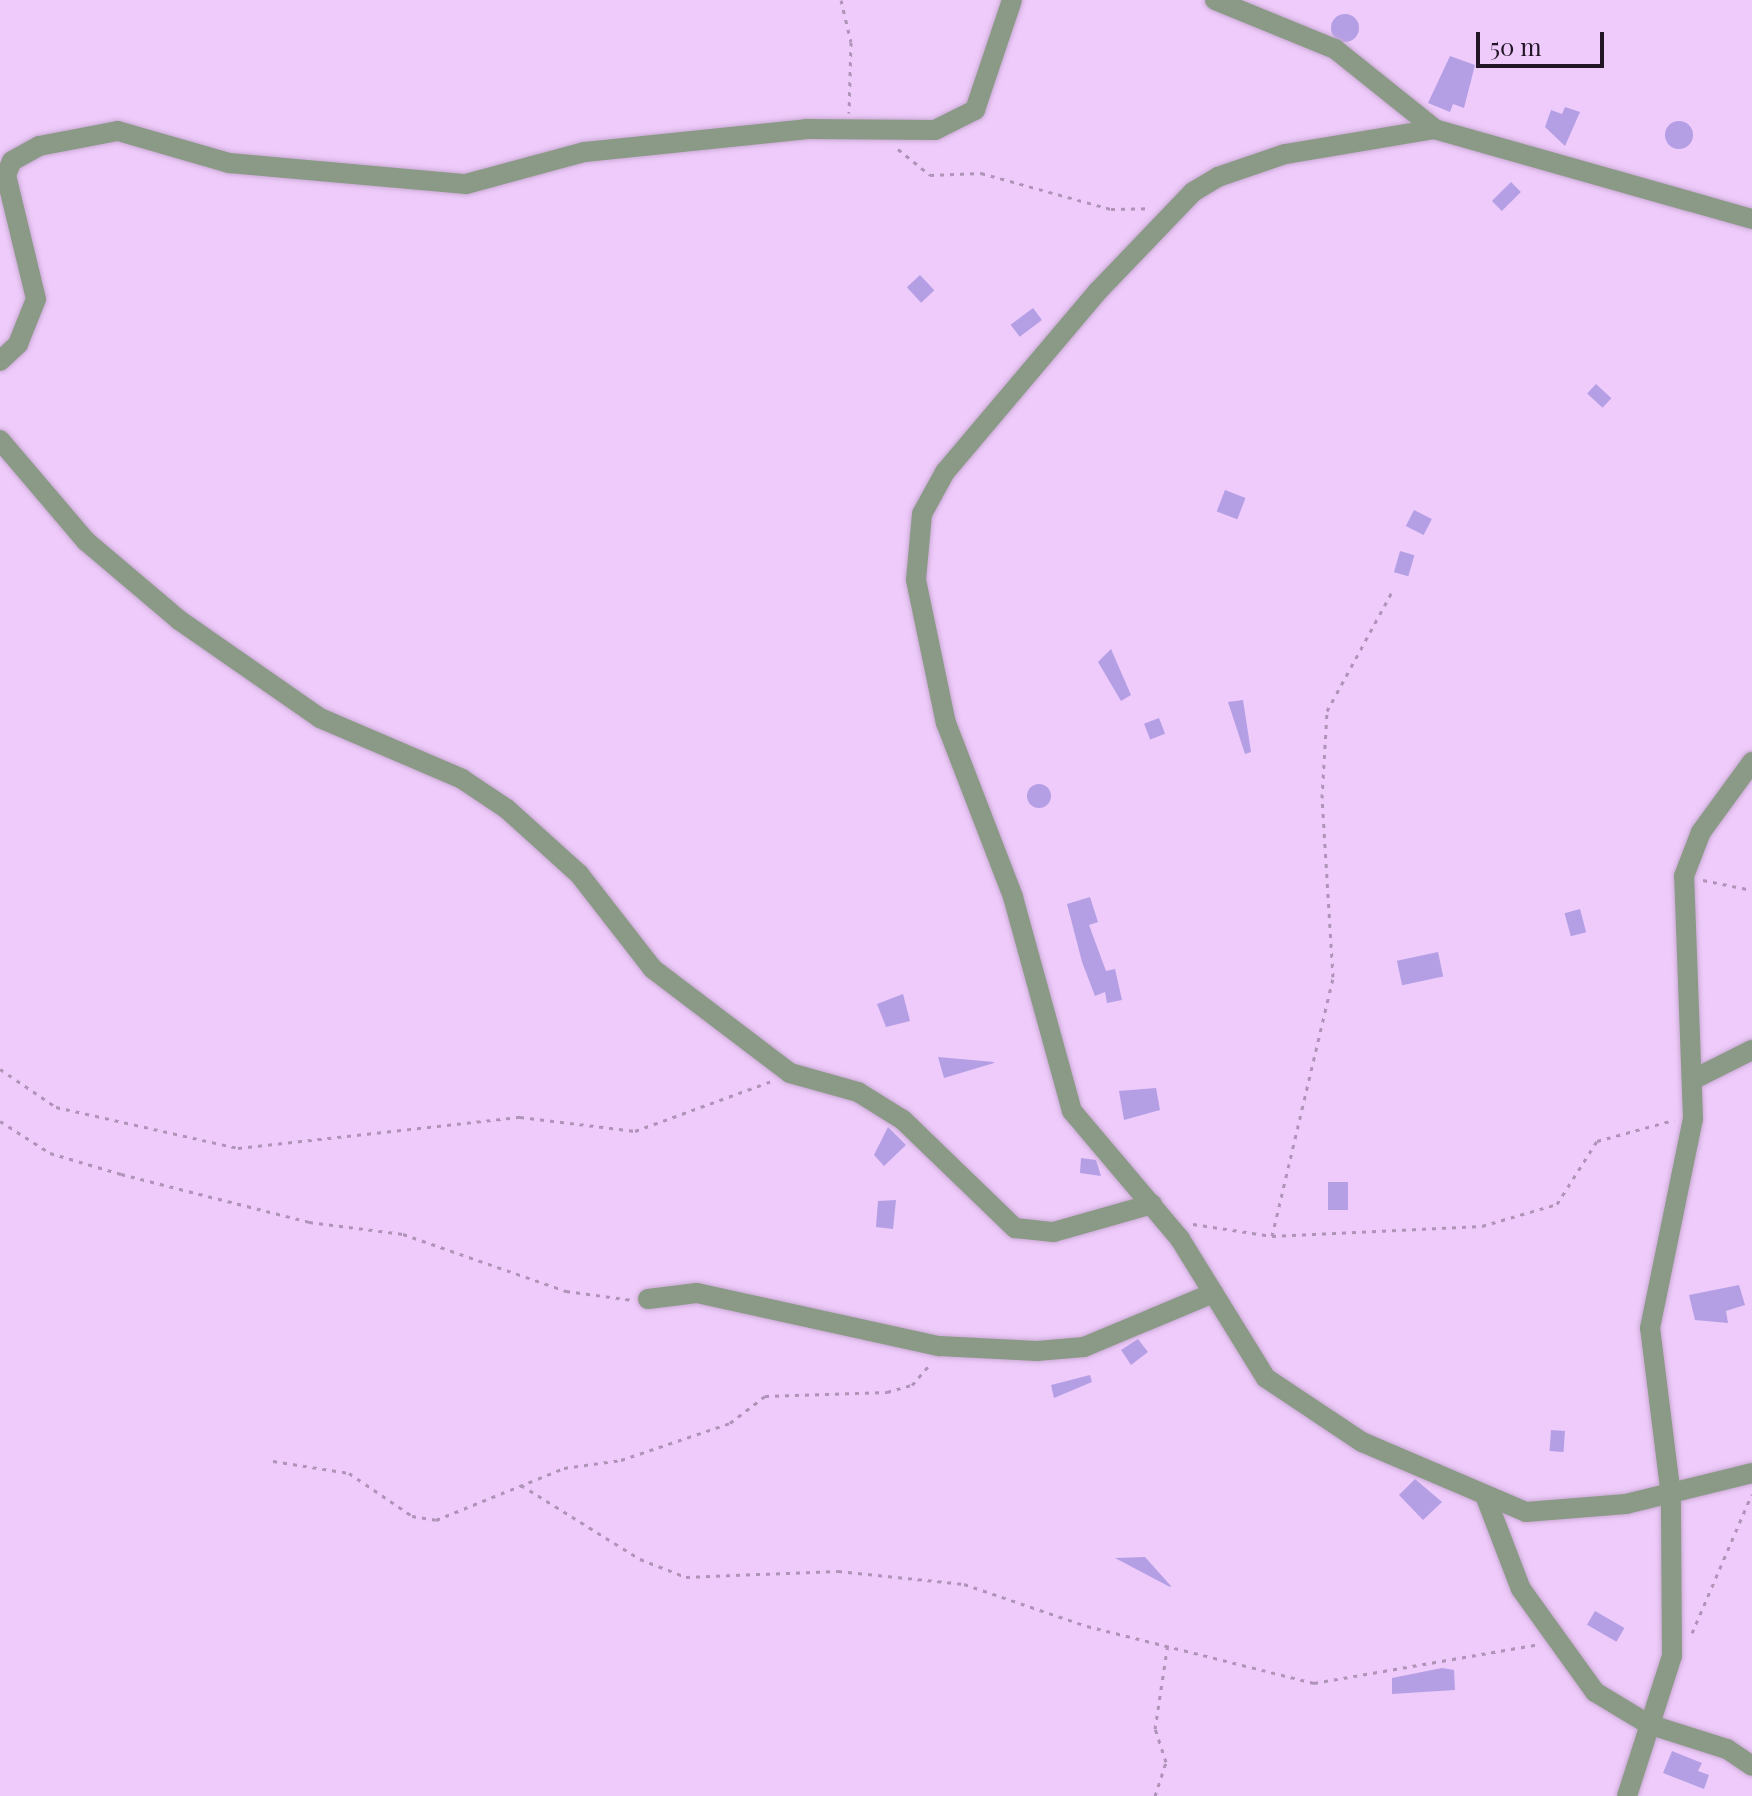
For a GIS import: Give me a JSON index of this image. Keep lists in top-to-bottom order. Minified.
{"scale_bar":"50 m"}
